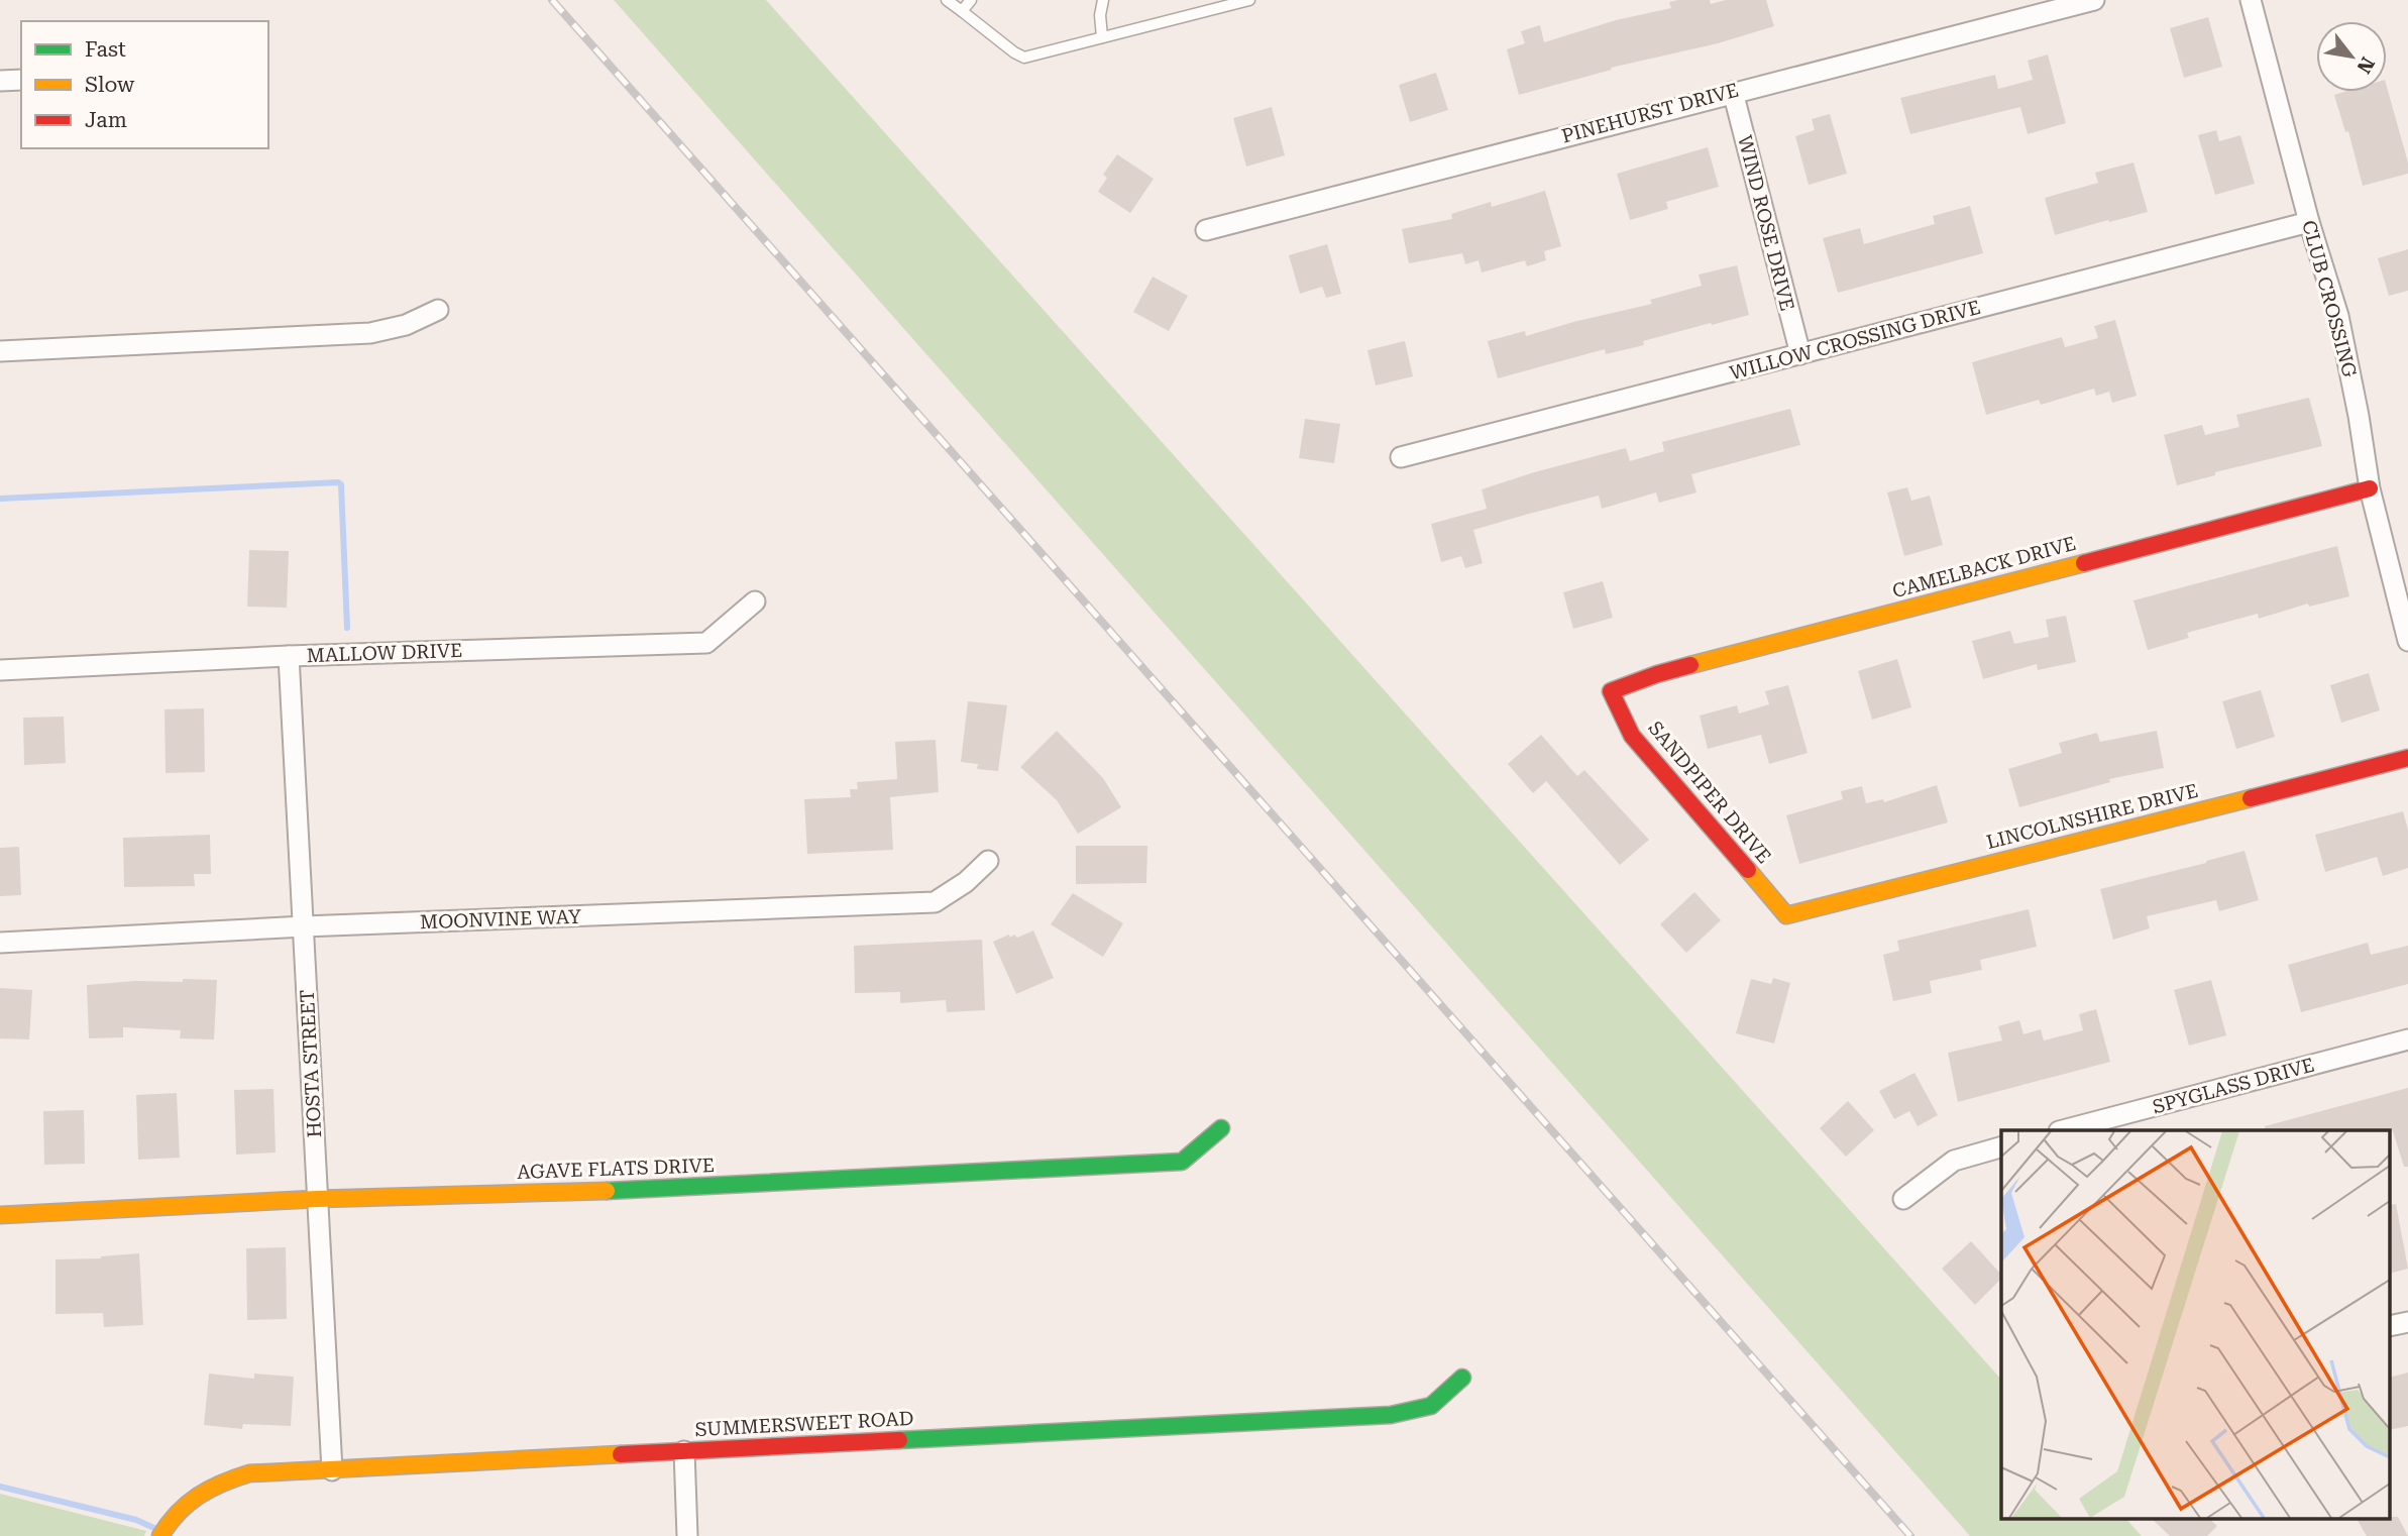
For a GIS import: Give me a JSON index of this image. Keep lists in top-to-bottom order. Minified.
{"streets":{"street":["PINEHURST DRIVE","WIND ROSE DRIVE","CLUB CROSSING","WILLOW CROSSING DRIVE","CAMELBACK DRIVE","MALLOW DRIVE","SANDPIPER DRIVE","LINCOLNSHIRE DRIVE","MOONVINE WAY","HOSTA STREET","SPYGLASS DRIVE","AGAVE FLATS DRIVE","SUMMERSWEET ROAD"]},"crossings":[["PINEHURST DRIVE","WIND ROSE DRIVE"],["WIND ROSE DRIVE","WILLOW CROSSING DRIVE"],["CLUB CROSSING","WILLOW CROSSING DRIVE"],["CLUB CROSSING","CAMELBACK DRIVE"],["CAMELBACK DRIVE","SANDPIPER DRIVE"],["MALLOW DRIVE","HOSTA STREET"],["SANDPIPER DRIVE","LINCOLNSHIRE DRIVE"],["MOONVINE WAY","HOSTA STREET"],["HOSTA STREET","AGAVE FLATS DRIVE"],["HOSTA STREET","SUMMERSWEET ROAD"]],"legend":["Fast","Slow","Jam"],"north":"bottom right"}
